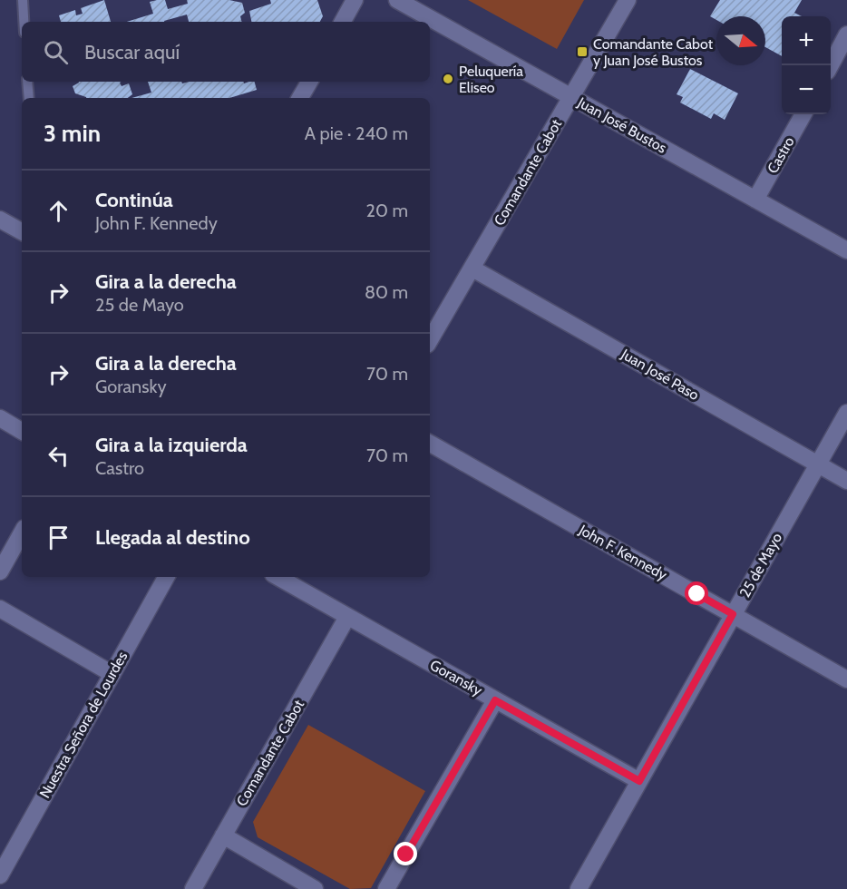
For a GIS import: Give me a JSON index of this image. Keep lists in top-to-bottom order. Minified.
{"streets":{"street":["Juan José Bustos","Castro","Comandante Cabot","Juan José Paso","John F. Kennedy","25 de Mayo","Goransky","Nuestra Señora de Lourdes"]},"crossings":[["Juan José Bustos","Castro"],["Juan José Bustos","Comandante Cabot"],["Comandante Cabot","Juan José Paso"],["Comandante Cabot","Goransky"],["Juan José Paso","25 de Mayo"],["John F. Kennedy","25 de Mayo"],["25 de Mayo","Goransky"]],"places":{"transit":["Comandante Cabot y Juan José Bustos"],"other":["Peluquería Eliseo"]},"north":"right","page":{"map_buttons":["+","−"],"search":"Buscar aquí","heading":["3 min","A pie · 240 m"],"list":[["Continúa","John F. Kennedy","20 m"],["Gira a la derecha","25 de Mayo","80 m"],["Gira a la derecha","Goransky","70 m"],["Gira a la izquierda","Castro","70 m"],"Llegada al destino"]}}
